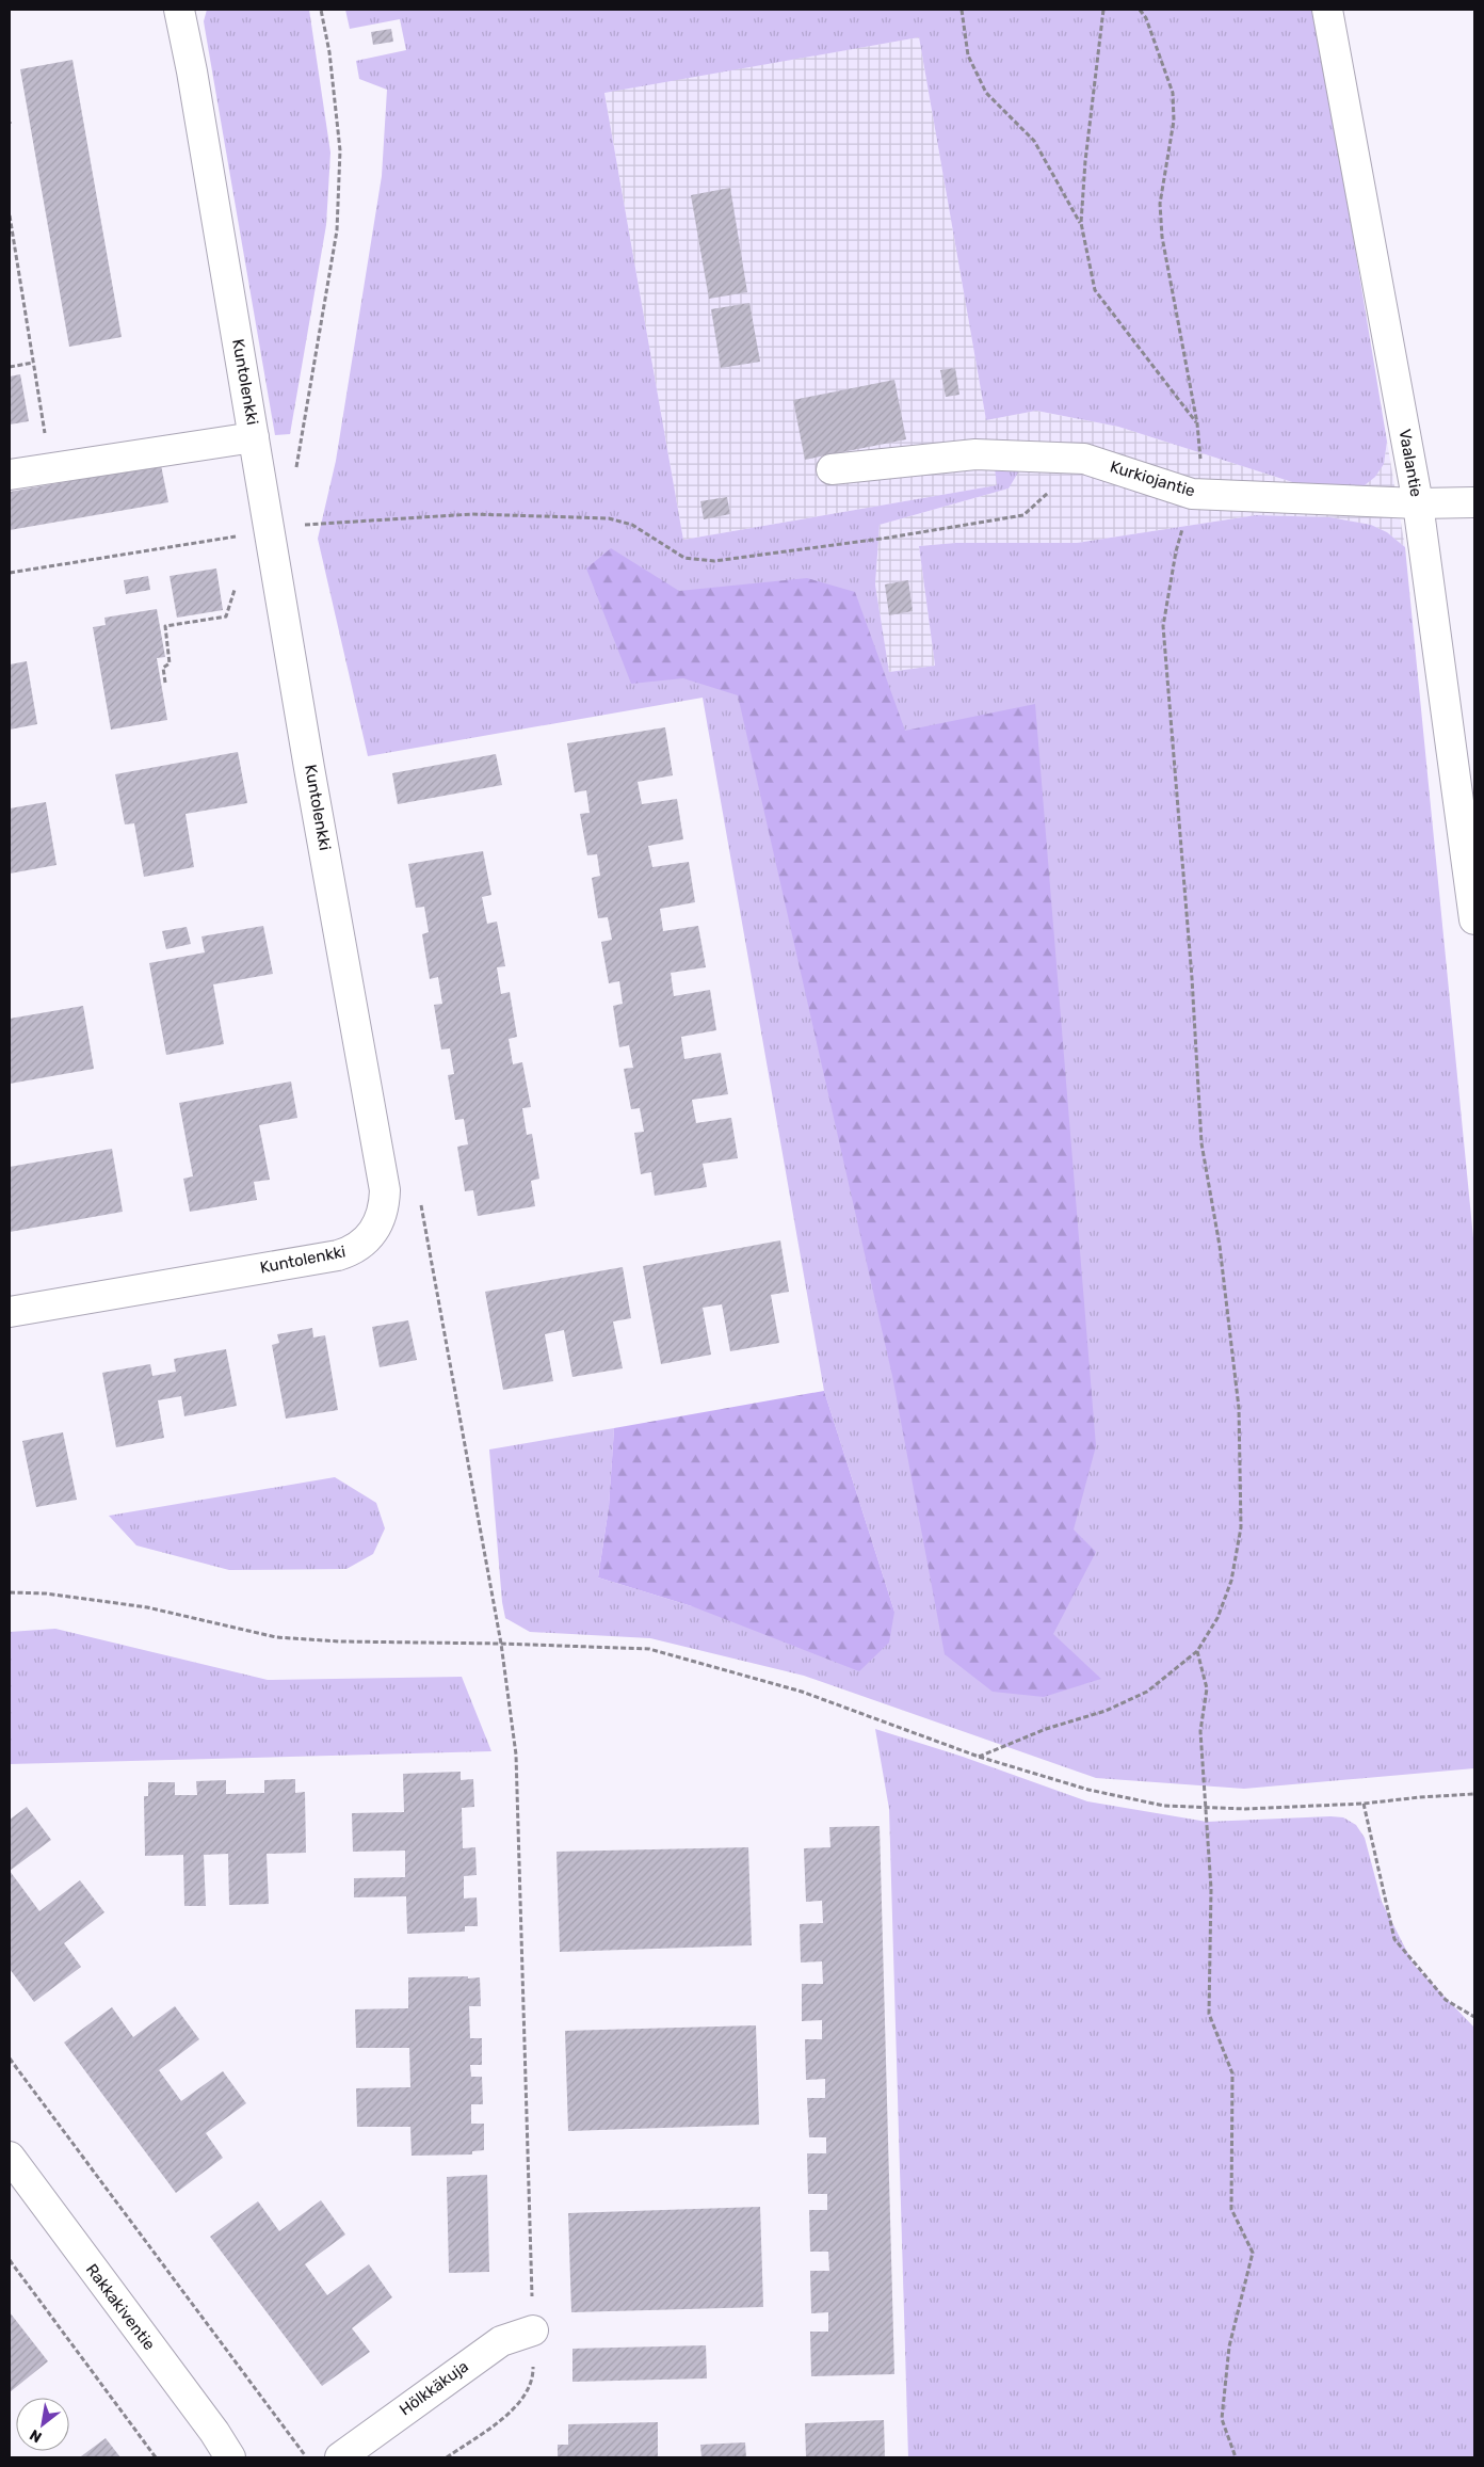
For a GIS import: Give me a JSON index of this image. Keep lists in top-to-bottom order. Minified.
{"streets":{"street":["Kuntolenkki","Vaalantie","Kurkiojantie","Rakkakiventie","Hölkkäkuja"]},"crossings":[["Vaalantie","Kurkiojantie"]],"north":"bottom left"}
